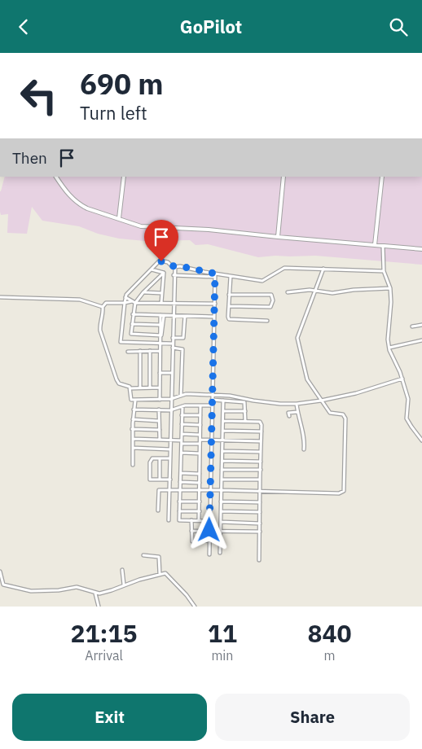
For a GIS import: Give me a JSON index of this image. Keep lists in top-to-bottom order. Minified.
{"page":{"header":"GoPilot","turn":["690 m","Turn left"],"then":"Then","eta":["21:15","Arrival","11","min","840","m"],"buttons":["Exit","Share"]}}
